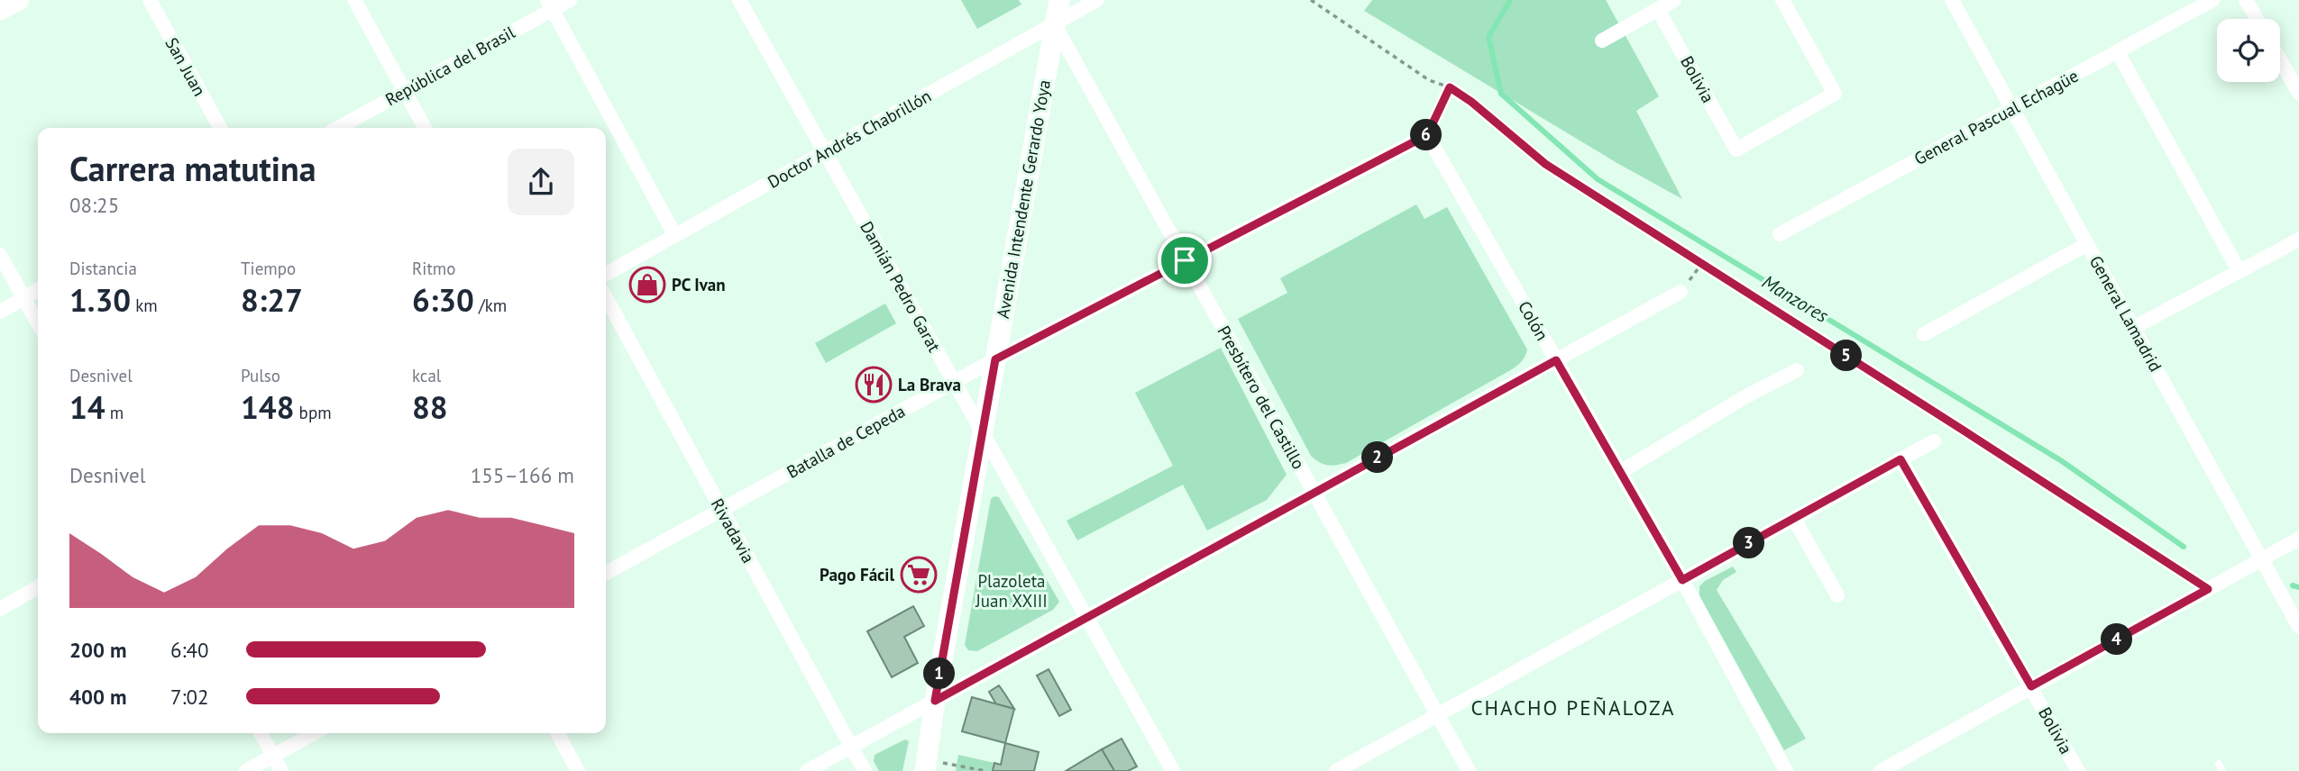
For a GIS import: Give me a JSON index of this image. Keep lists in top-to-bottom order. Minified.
{"streets":{"main road":["Avenida Intendente Gerardo Yoya"],"street":["República del Brasil","San Juan","Bolivia","General Pascual Echagüe","Doctor Andrés Chabrillón","Damián Pedro Garat","General Lamadrid","Colón","Presbítero del Castillo","Batalla de Cepeda","Rivadavia"]},"crossings":[["General Pascual Echagüe","General Lamadrid"],["Doctor Andrés Chabrillón","Avenida Intendente Gerardo Yoya"],["Doctor Andrés Chabrillón","Damián Pedro Garat"],["Doctor Andrés Chabrillón","Presbítero del Castillo"],["Avenida Intendente Gerardo Yoya","Damián Pedro Garat"],["Avenida Intendente Gerardo Yoya","Presbítero del Castillo"],["Avenida Intendente Gerardo Yoya","Batalla de Cepeda"],["Damián Pedro Garat","Batalla de Cepeda"],["Colón","Batalla de Cepeda"],["Presbítero del Castillo","Batalla de Cepeda"],["Batalla de Cepeda","Rivadavia"]],"districts":["CHACHO PEÑALOZA"],"water":["Manzores"],"parks":["Plazoleta Juan XXIII"],"places":{"shop":["PC Ivan"],"restaurant":["La Brava"],"supermarket":["Pago Fácil"]},"page":{"pins":["6","5","2","3","4","1"],"heading":["Carrera matutina","08:25"],"stats":[["Distancia","1.30 km"],["Tiempo","8:27"],["Ritmo","6:30 /km"],["Desnivel","14 m"],["Pulso","148 bpm"],["kcal","88"]],"chart":["Desnivel","155–166 m"],"list":[{"name":"200 m","note":"6:40"},{"name":"400 m","note":"7:02"}]}}
